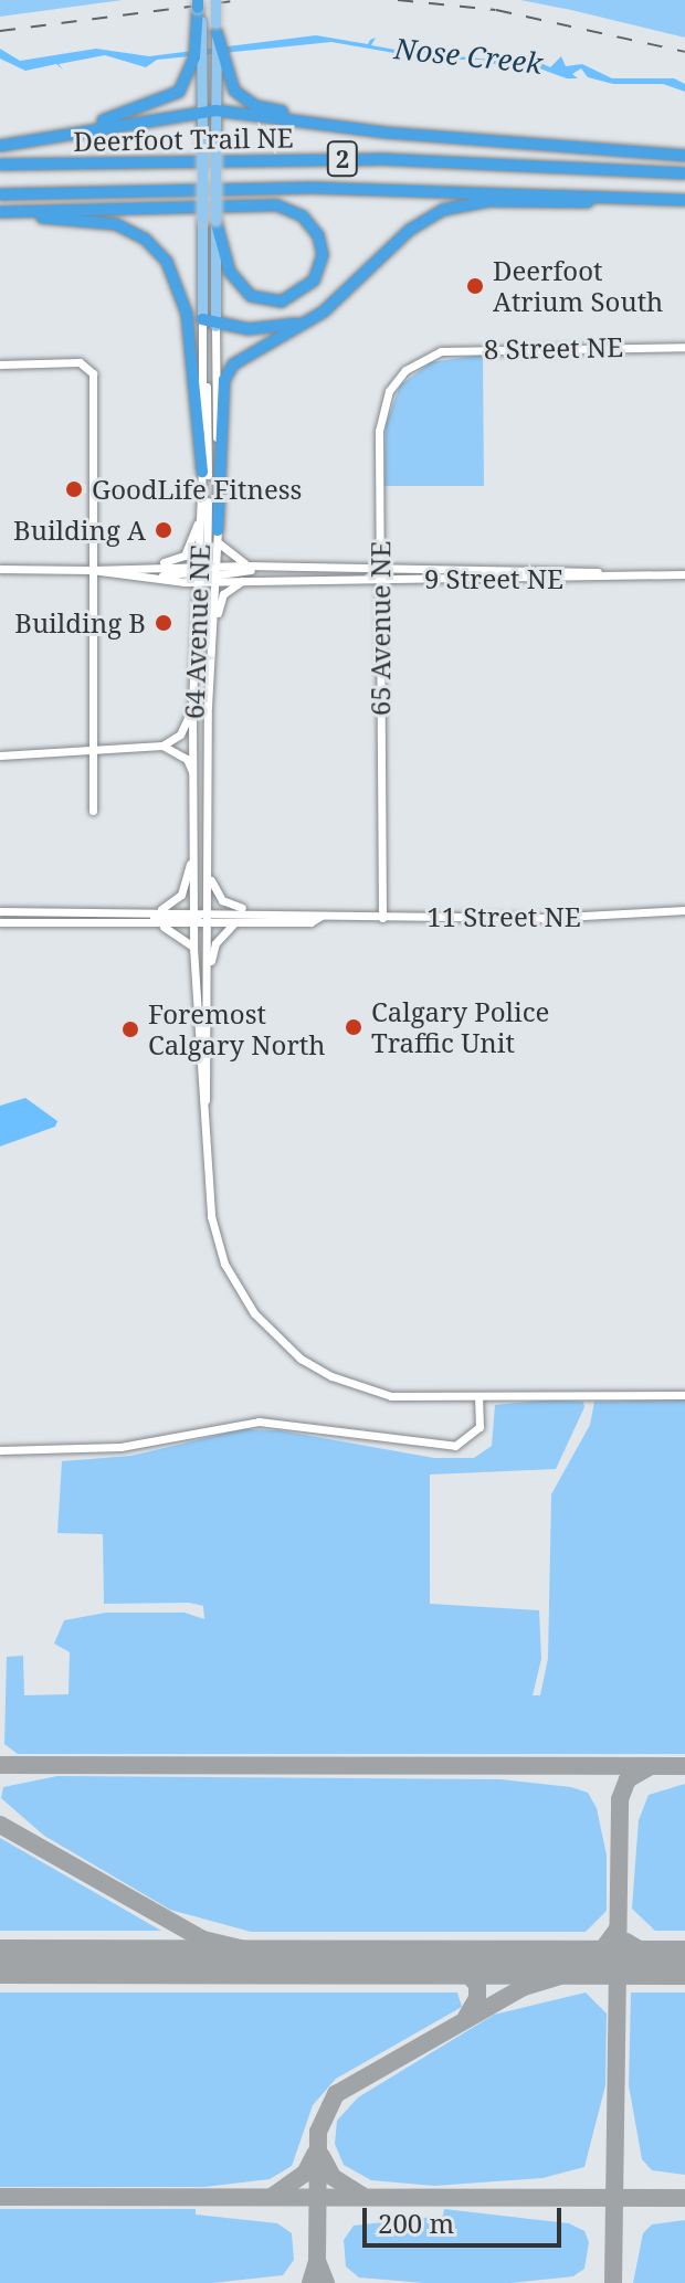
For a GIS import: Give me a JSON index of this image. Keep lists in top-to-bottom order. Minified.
{"streets":{"highway":["Deerfoot Trail NE","2"],"main road":["64 Avenue NE"],"street":["8 Street NE","9 Street NE","65 Avenue NE","11 Street NE"]},"crossings":[["8 Street NE","65 Avenue NE"],["9 Street NE","65 Avenue NE"],["9 Street NE","64 Avenue NE"],["65 Avenue NE","11 Street NE"],["64 Avenue NE","11 Street NE"]],"water":["Nose Creek"],"places":["Deerfoot Atrium South","GoodLife Fitness","Building A","Building B","Calgary Police Traffic Unit","Foremost Calgary North"],"scale_bar":"200 m"}
